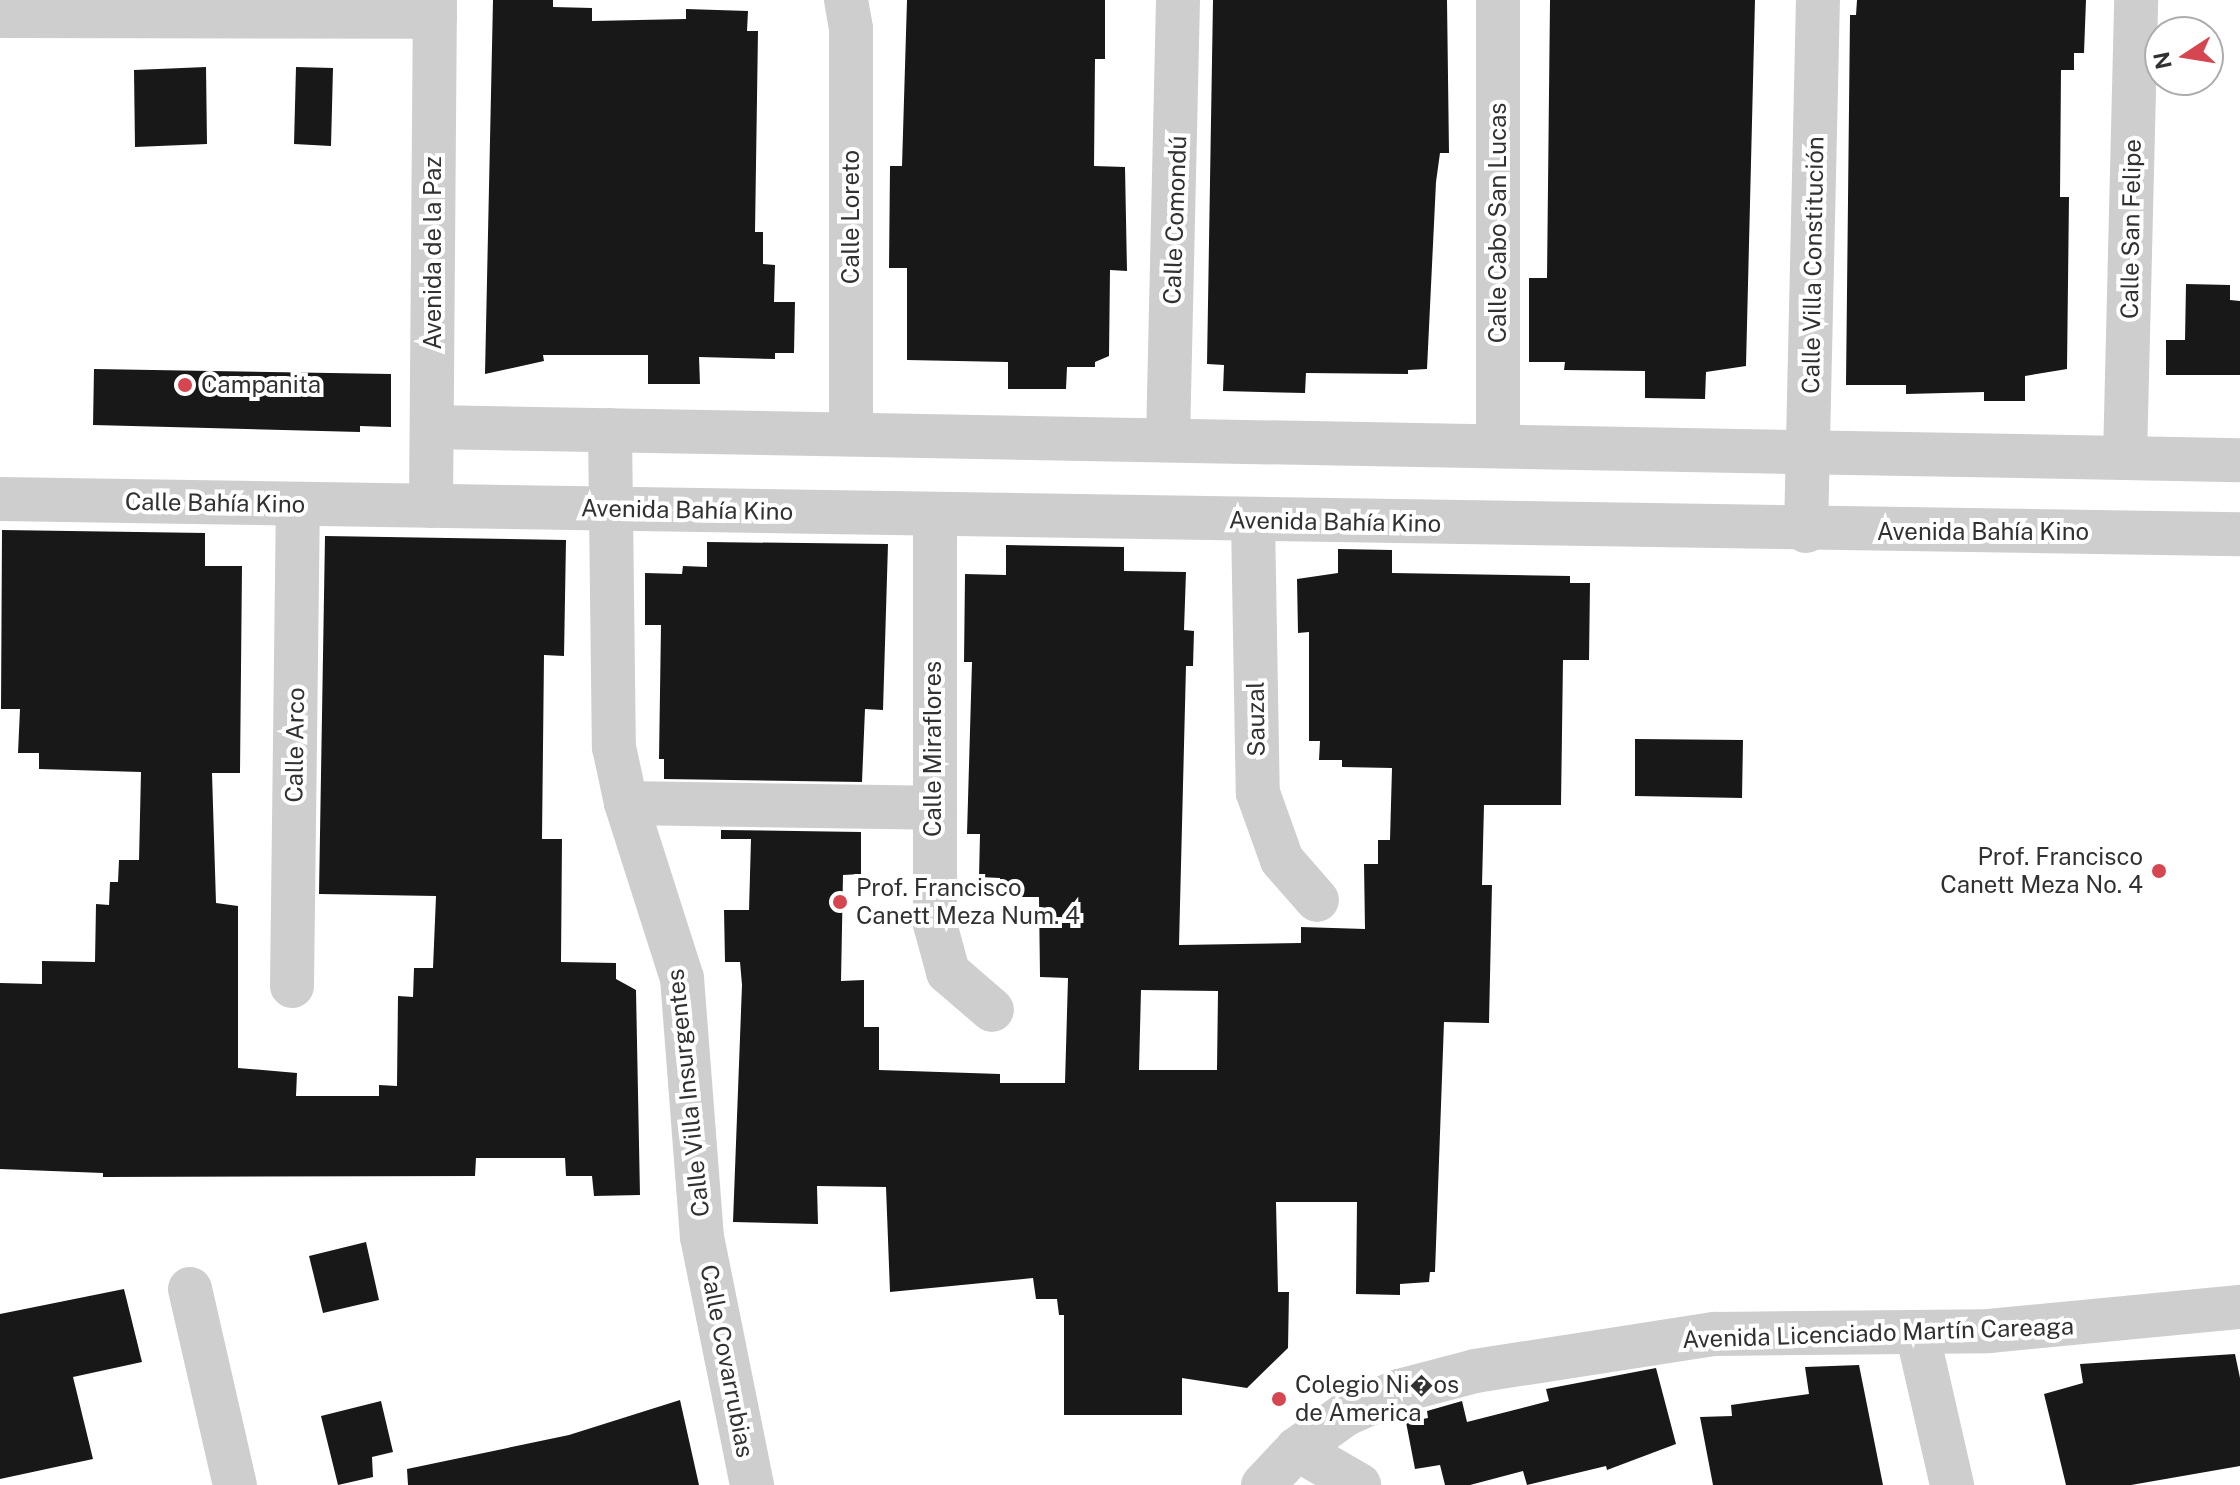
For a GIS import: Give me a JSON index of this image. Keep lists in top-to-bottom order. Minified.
{"streets":{"street":["Calle Loreto","Calle Comondú","Calle Cabo San Lucas","Calle San Felipe","Avenida de la Paz","Calle Villa Constitución","Calle Bahía Kino","Avenida Bahía Kino","Sauzal","Calle Arco","Calle Miraflores","Calle Villa Insurgentes","Avenida Licenciado Martín Careaga","Calle Covarrubias"]},"crossings":[["Avenida de la Paz","Calle Bahía Kino"],["Avenida de la Paz","Avenida Bahía Kino"],["Calle Villa Constitución","Avenida Bahía Kino"],["Calle Bahía Kino","Avenida Bahía Kino"],["Calle Bahía Kino","Calle Arco"],["Avenida Bahía Kino","Sauzal"],["Avenida Bahía Kino","Calle Miraflores"],["Avenida Bahía Kino","Calle Villa Insurgentes"],["Calle Villa Insurgentes","Calle Covarrubias"]],"places":["Campanita","Prof. Francisco Canett Meza No. 4","Prof. Francisco Canett Meza Num. 4","Colegio Ni�os de America"],"north":"left"}
